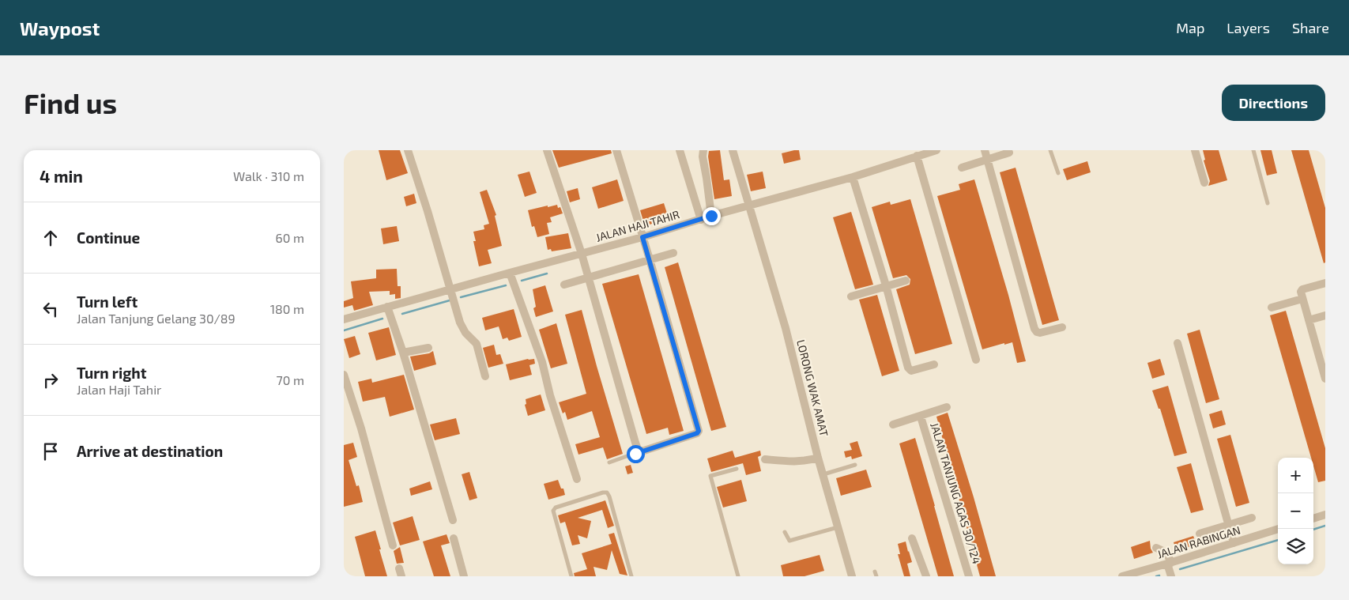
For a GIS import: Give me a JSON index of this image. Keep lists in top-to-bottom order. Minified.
{"streets":{"street":["JALAN HAJI TAHIR","LORONG WAK AMAT","JALAN TANJUNG AGAS 30/124","JALAN RABINGAN"]},"crossings":[["JALAN HAJI TAHIR","LORONG WAK AMAT"]],"page":{"header":"Waypost","nav":["Map","Layers","Share"],"buttons":"Directions","title":"Find us","heading":["4 min","Walk · 310 m"],"list":[["Continue","60 m"],["Turn left","Jalan Tanjung Gelang 30/89","180 m"],["Turn right","Jalan Haji Tahir","70 m"],"Arrive at destination"],"map_buttons":["+","−"]}}
